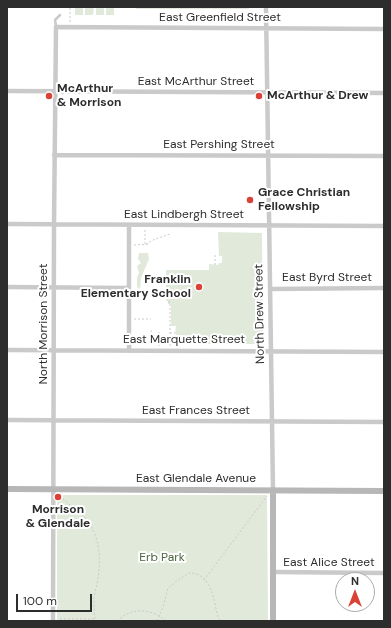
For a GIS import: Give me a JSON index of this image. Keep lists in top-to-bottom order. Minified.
{"streets":{"street":["East Greenfield Street","East McArthur Street","East Pershing Street","East Lindbergh Street","East Byrd Street","North Drew Street","North Morrison Street","East Marquette Street","East Frances Street","East Glendale Avenue","East Alice Street"]},"crossings":[["East Greenfield Street","North Drew Street"],["East Greenfield Street","North Morrison Street"],["East McArthur Street","North Drew Street"],["East McArthur Street","North Morrison Street"],["East Pershing Street","North Drew Street"],["East Pershing Street","North Morrison Street"],["East Lindbergh Street","North Drew Street"],["East Lindbergh Street","North Morrison Street"],["East Byrd Street","North Drew Street"],["North Drew Street","East Marquette Street"],["North Drew Street","East Frances Street"],["North Drew Street","East Glendale Avenue"],["North Drew Street","East Alice Street"],["North Morrison Street","East Marquette Street"],["North Morrison Street","East Frances Street"],["North Morrison Street","East Glendale Avenue"]],"parks":["Erb Park"],"places":["McArthur & Morrison","McArthur & Drew","Grace Christian Fellowship","Franklin Elementary School","Morrison & Glendale"],"scale_bar":"100 m","north":"top"}
